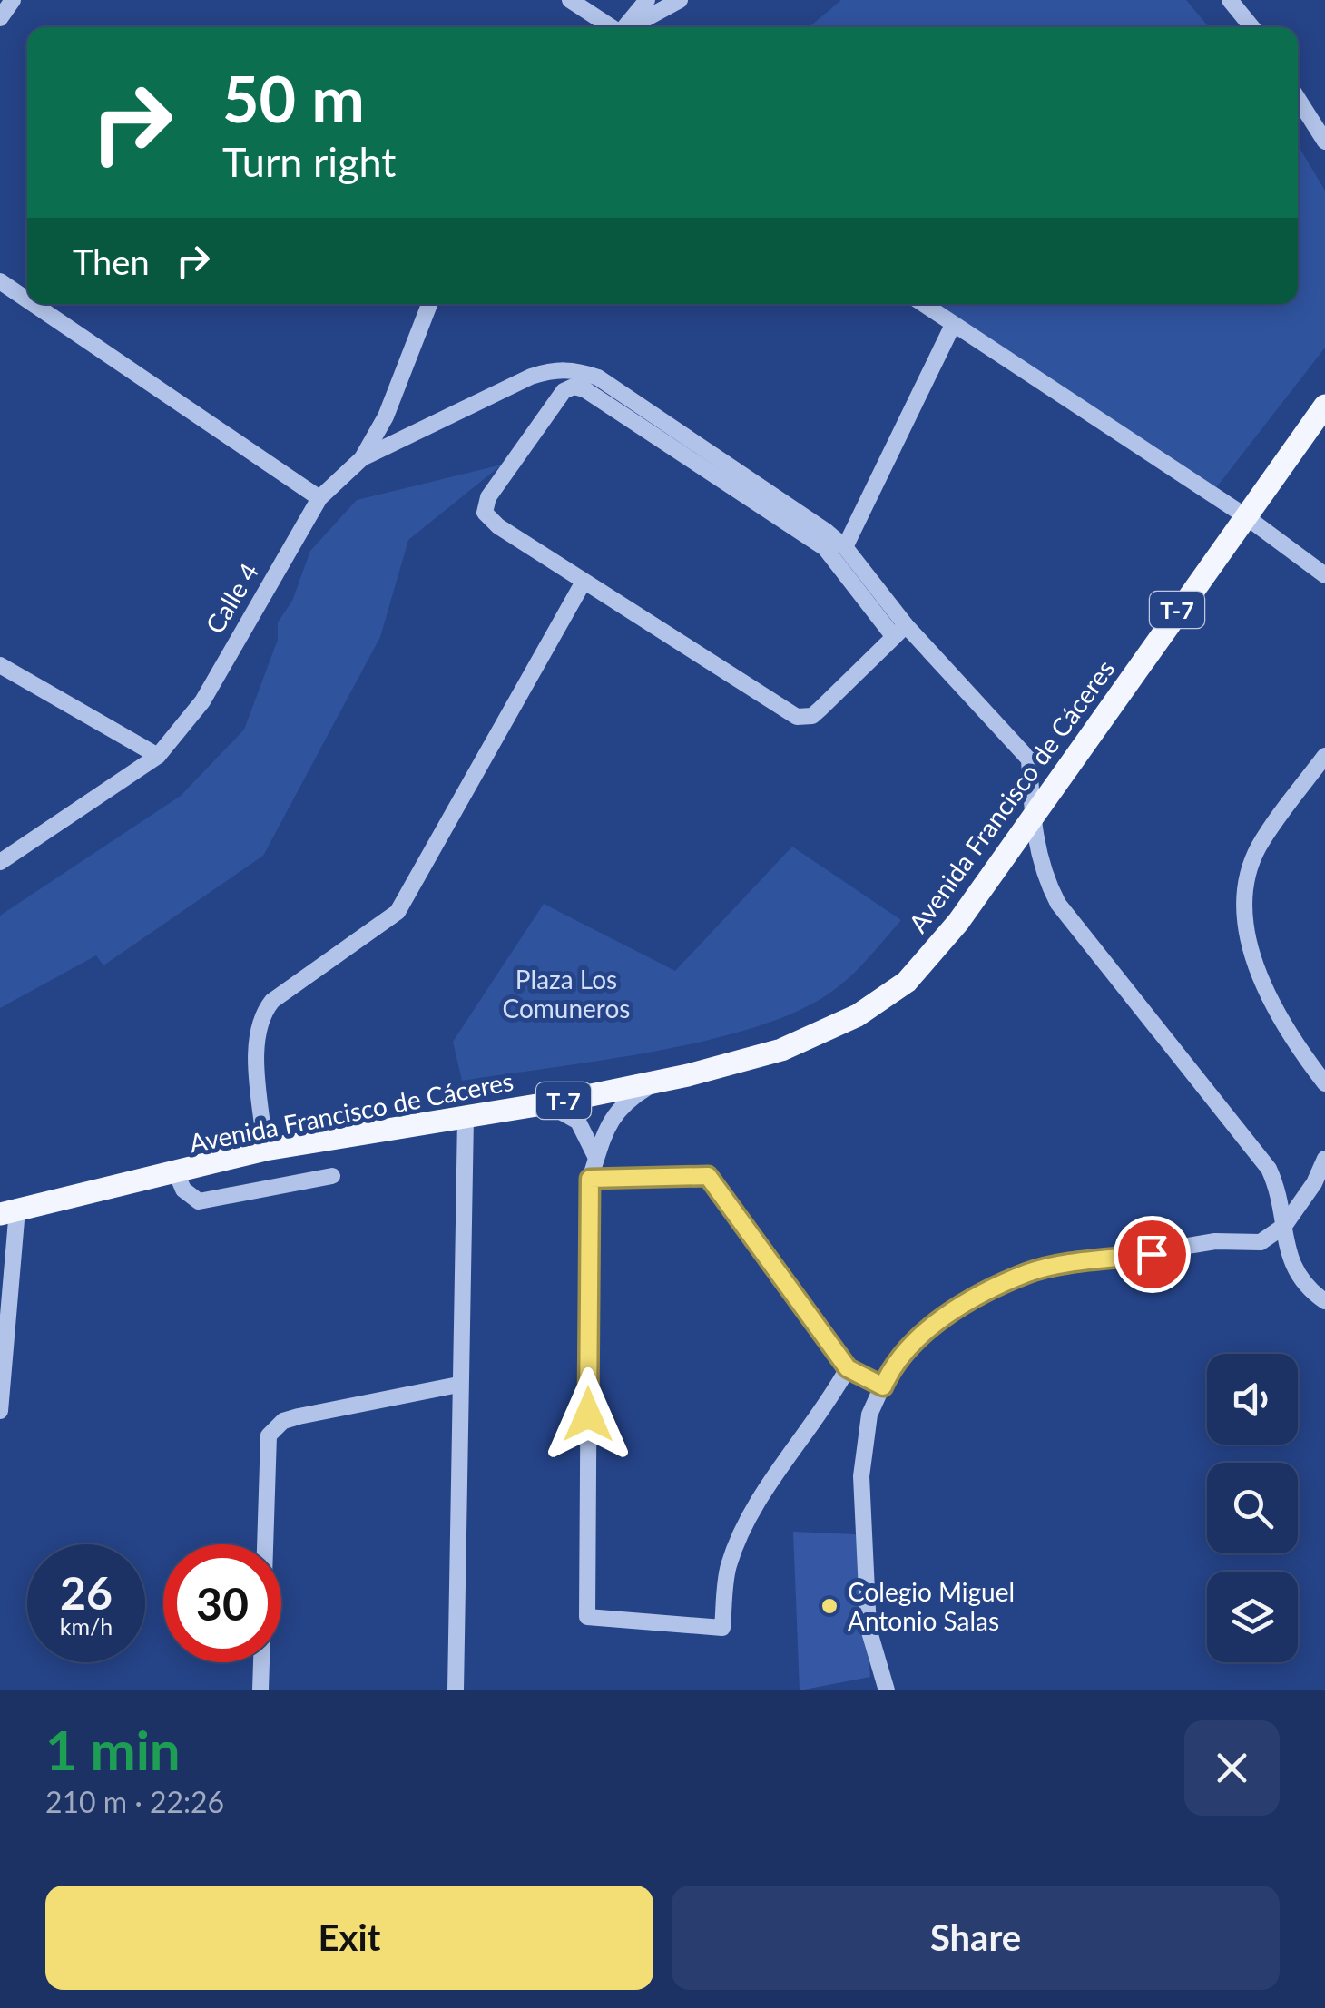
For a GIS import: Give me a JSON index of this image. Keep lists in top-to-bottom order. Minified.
{"streets":{"main road":["T-7","Avenida Francisco de Cáceres"],"street":["Calle 4"]},"parks":["Plaza Los Comuneros"],"places":["Colegio Miguel Antonio Salas"],"page":{"turn":["50 m","Turn right"],"then":"Then","speed":"26 km/h","limit":"30","heading":["1 min","210 m · 22:26"],"buttons":["Exit","Share"]}}
